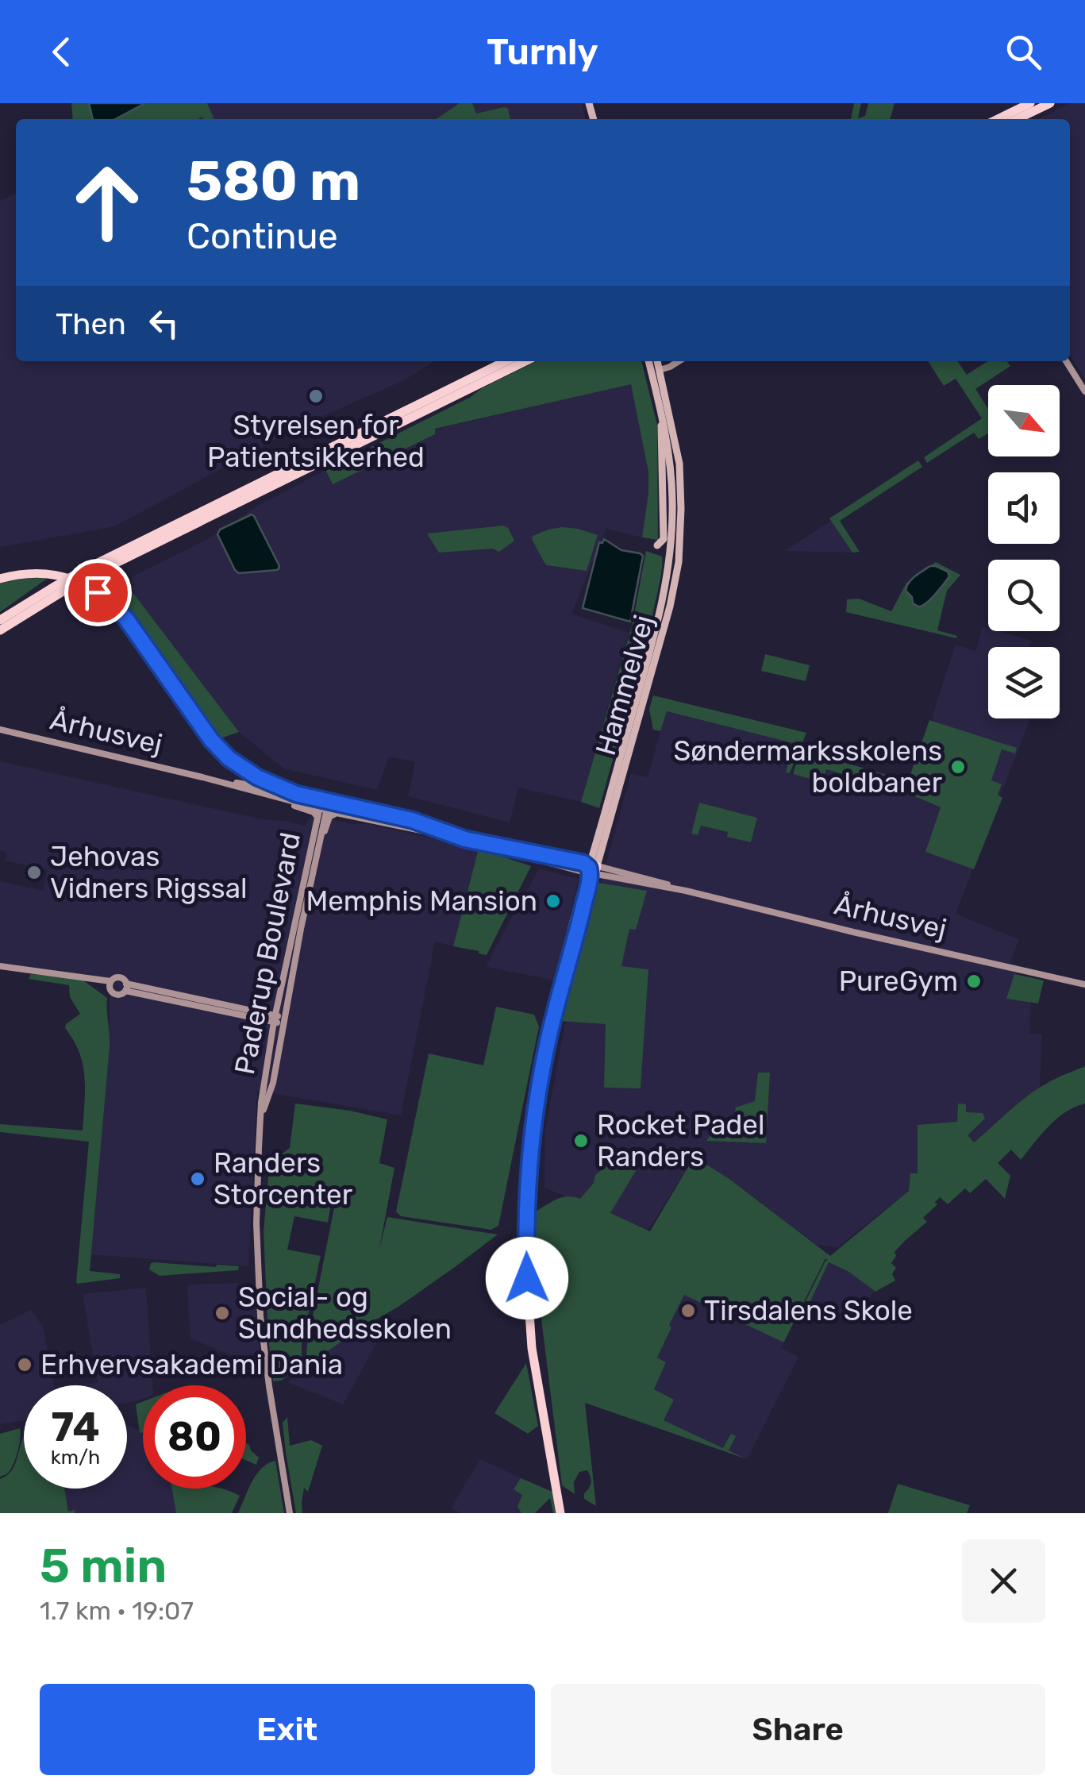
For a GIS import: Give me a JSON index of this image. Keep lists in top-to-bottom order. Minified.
{"streets":{"highway":["Hammelvej"],"main road":["Århusvej","Paderup Boulevard"]},"crossings":[["Hammelvej","Århusvej"],["Århusvej","Paderup Boulevard"]],"places":["Styrelsen for Patientsikkerhed","Søndermarksskolens boldbaner","Jehovas Vidners Rigssal","Memphis Mansion","PureGym","Rocket Padel Randers","Randers Storcenter","Tirsdalens Skole","Social- og Sundhedsskolen","Erhvervsakademi Dania"],"north":"bottom right","page":{"header":"Turnly","turn":["580 m","Continue"],"then":"Then","speed":"74 km/h","limit":"80","heading":["5 min","1.7 km · 19:07"],"buttons":["Exit","Share"]}}
